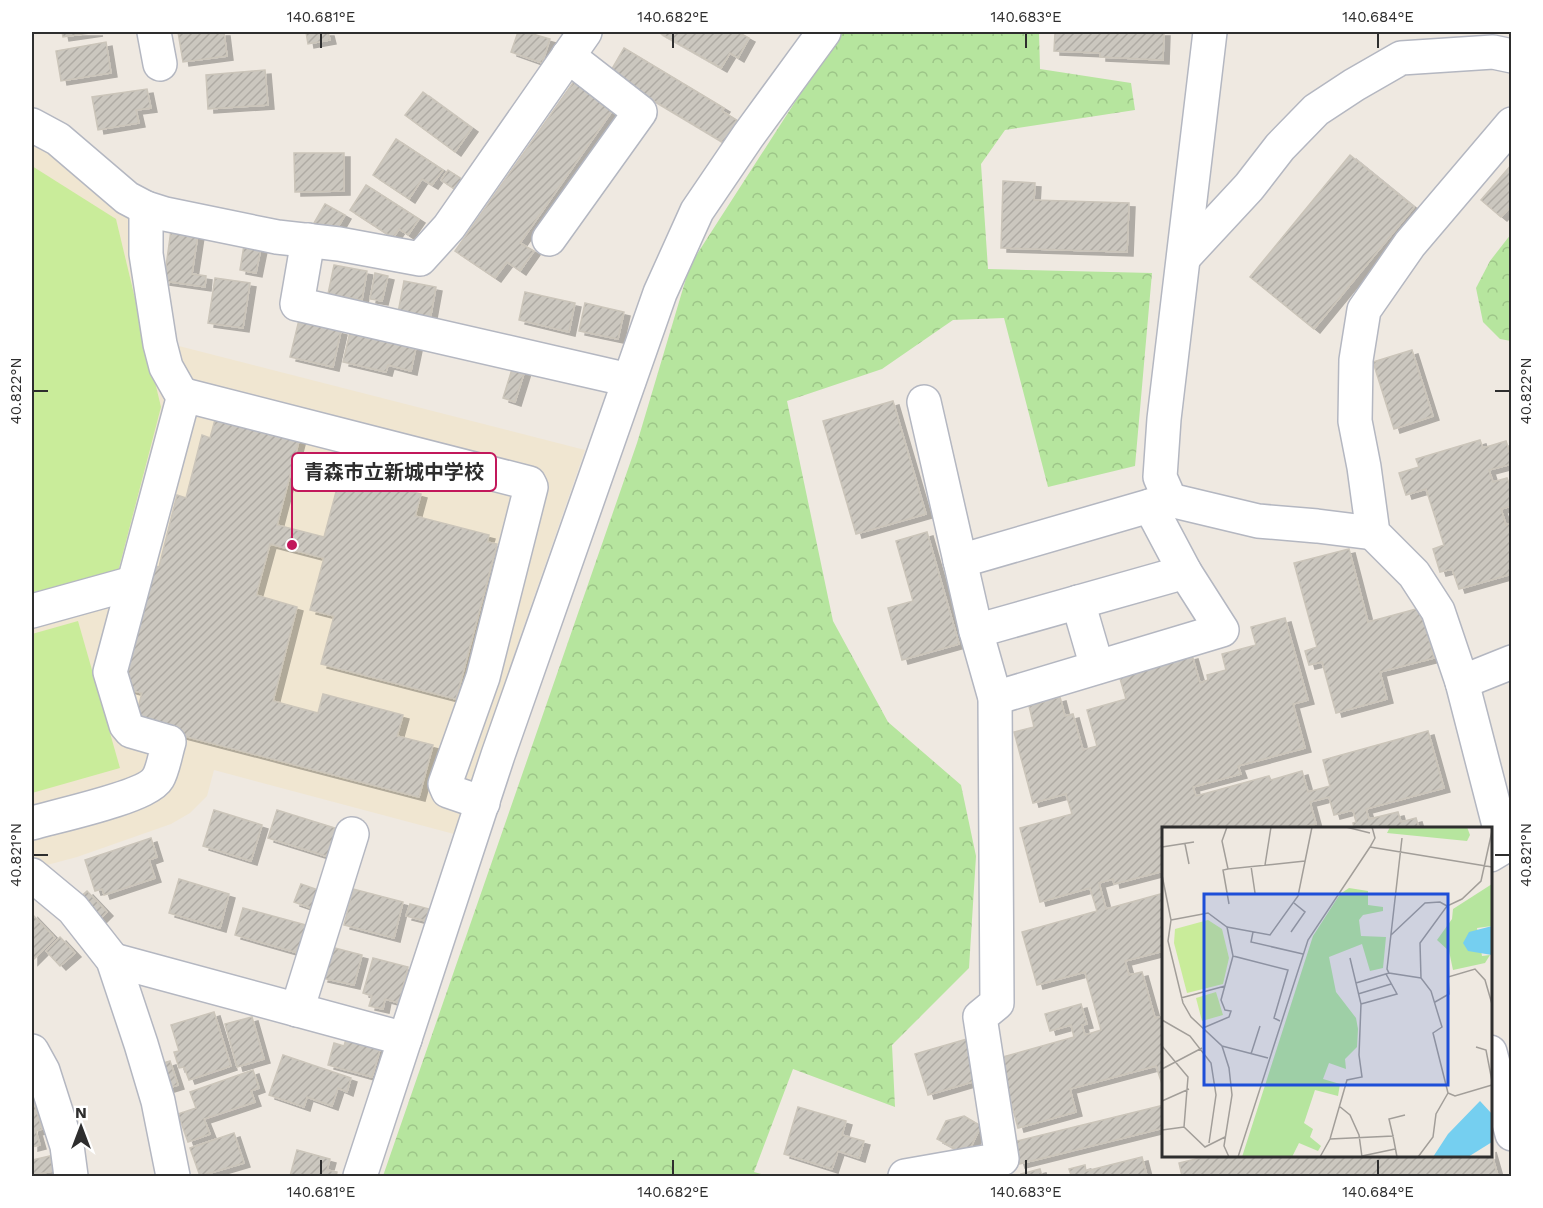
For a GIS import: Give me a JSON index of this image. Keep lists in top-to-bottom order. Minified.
{"places":["青森市立新城中学校"],"north":"top","coordinates":["140.681°E","140.682°E","140.683°E","140.684°E","40.822°N","40.821°N"]}
